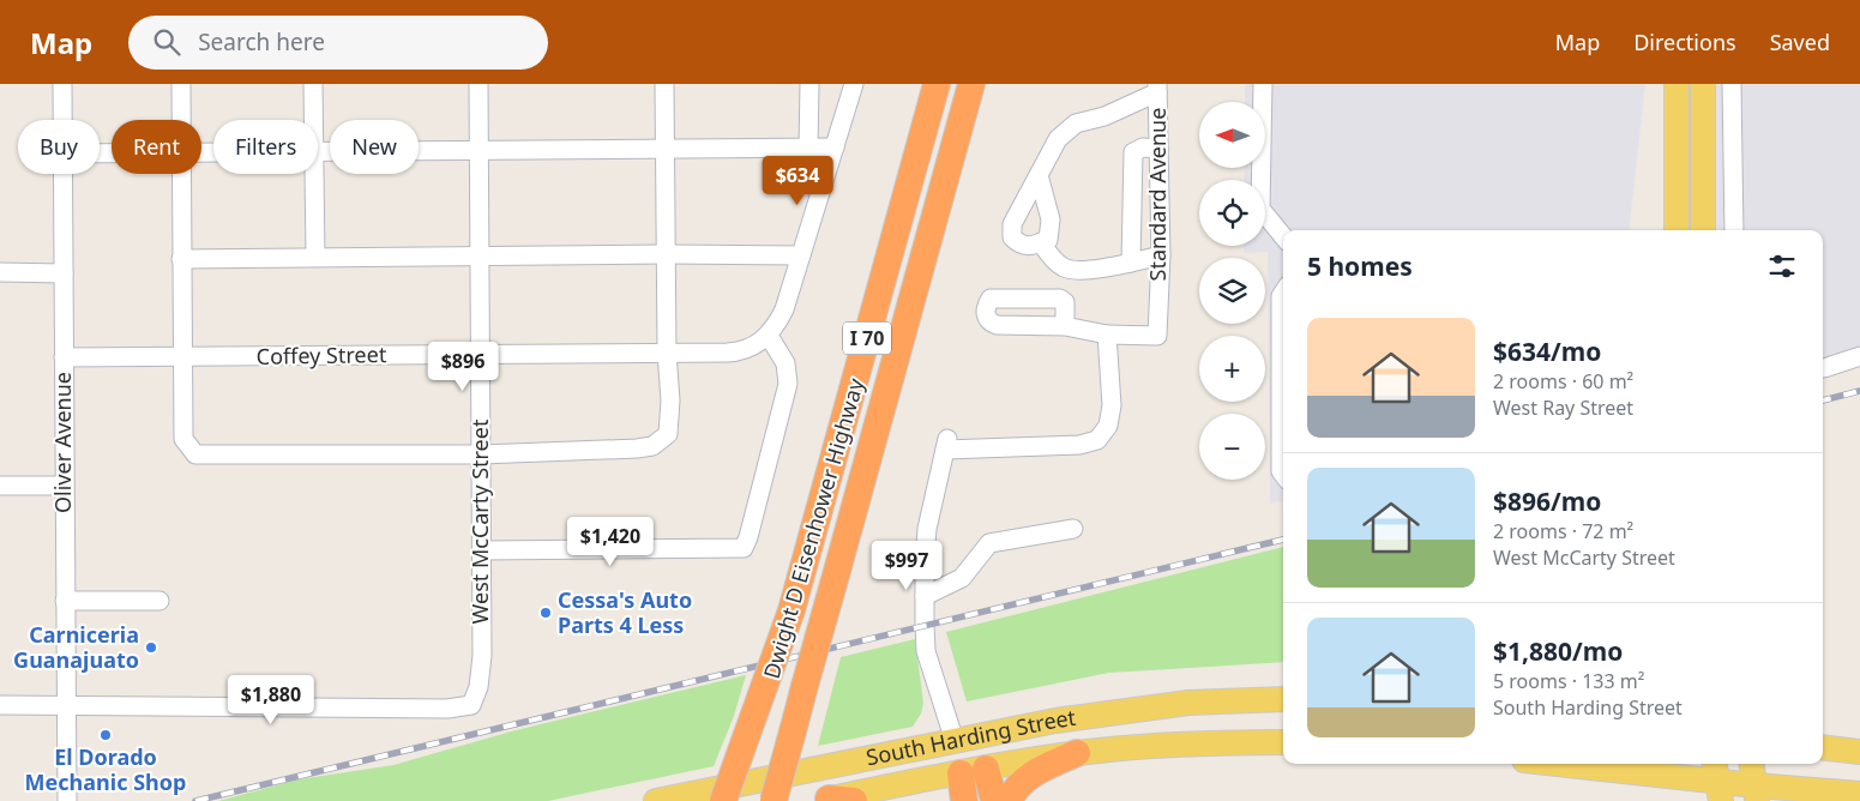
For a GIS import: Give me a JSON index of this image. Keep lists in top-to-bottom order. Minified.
{"streets":{"highway":["I 70","Dwight D Eisenhower Highway"],"main road":["South Harding Street"],"street":["Standard Avenue","Coffey Street","Oliver Avenue","West McCarty Street"]},"crossings":[["Coffey Street","Oliver Avenue"],["Coffey Street","West McCarty Street"],["Oliver Avenue","West McCarty Street"]],"places":["Cessa's Auto Parts 4 Less","Carniceria Guanajuato","El Dorado Mechanic Shop"],"north":"left","page":{"header":"Map","search":"Search here","nav":["Map","Directions","Saved"],"map_buttons":["+","−"],"chip":["Buy","Rent","Filters","New"],"price":["$634","$896","$1,420","$997","$1,880"],"heading":"5 homes","list":[{"name":"$634/mo","note":"2 rooms · 60 m² · West Ray Street"},{"name":"$896/mo","note":"2 rooms · 72 m² · West McCarty Street"},{"name":"$1,880/mo","note":"5 rooms · 133 m² · South Harding Street"}]}}
